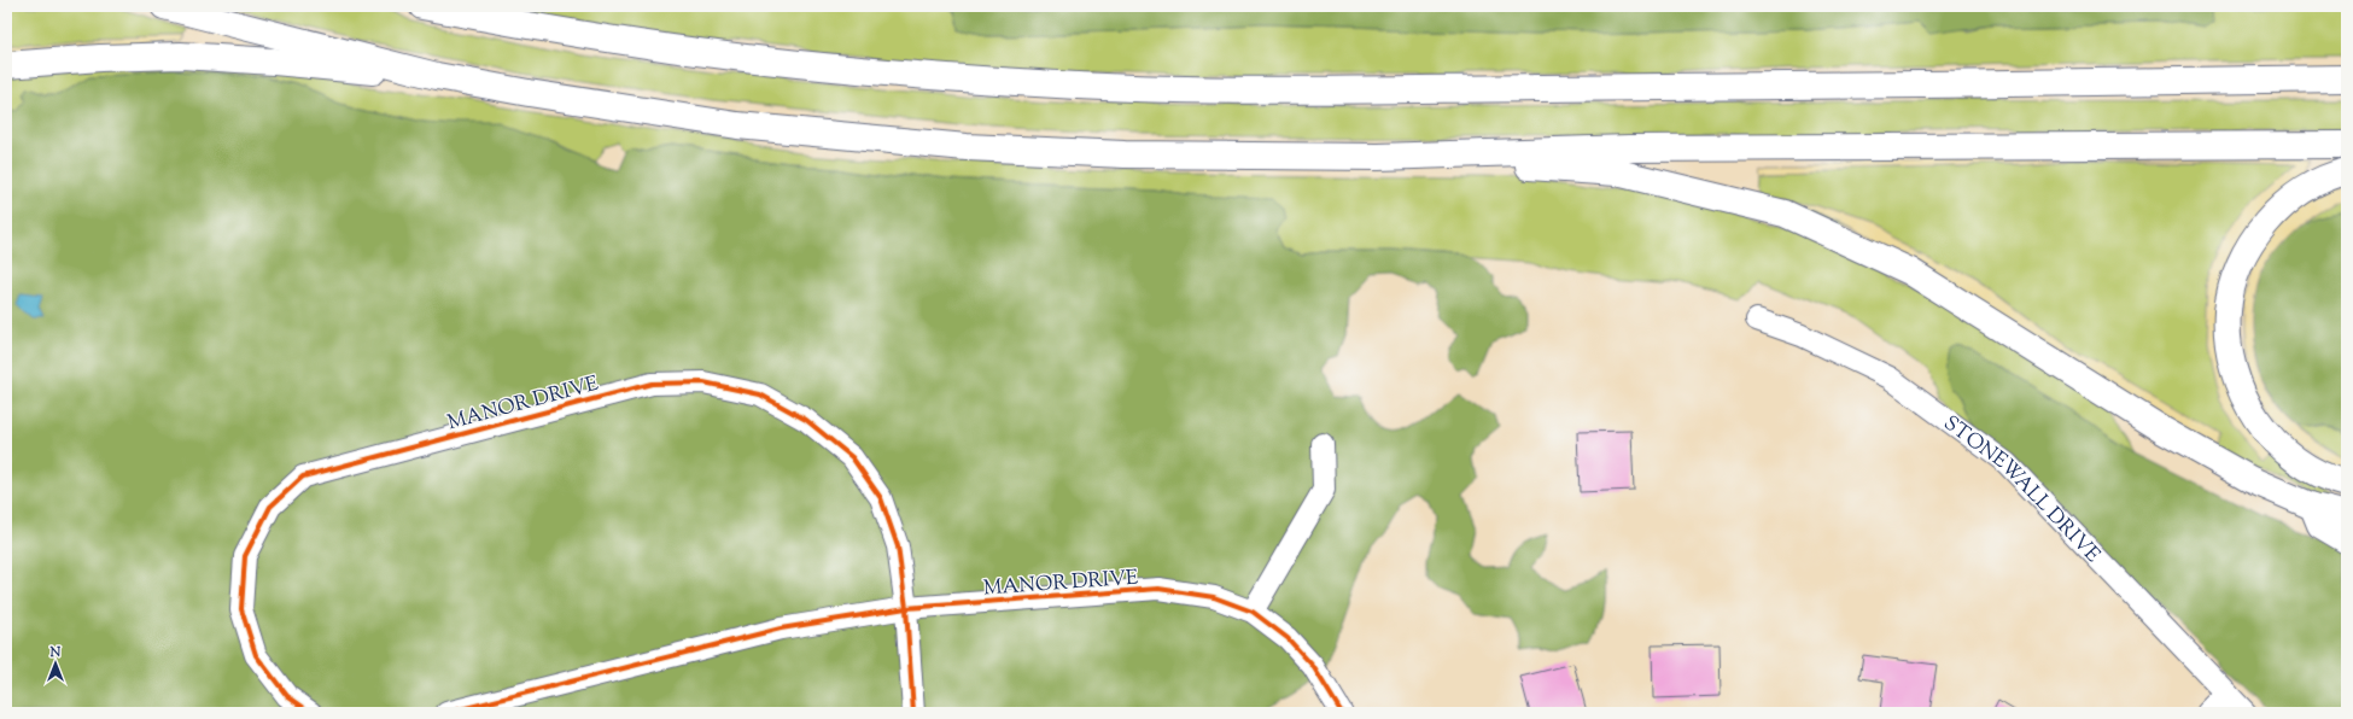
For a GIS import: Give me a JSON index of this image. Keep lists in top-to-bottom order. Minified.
{"streets":{"street":["MANOR DRIVE","STONEWALL DRIVE"]},"north":"top"}
